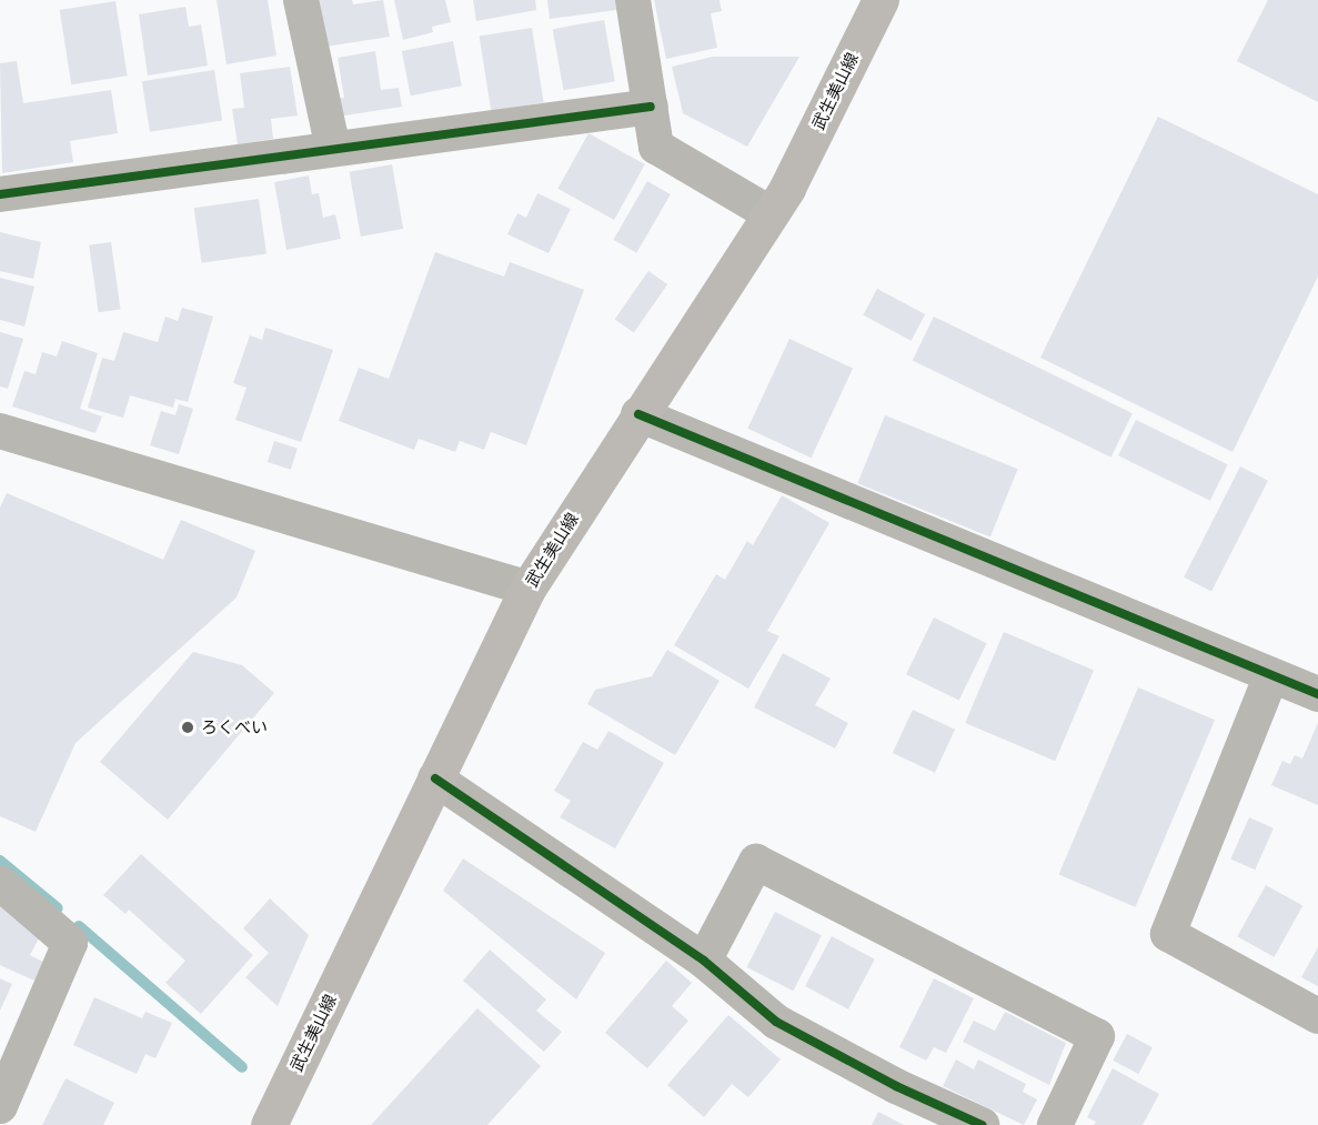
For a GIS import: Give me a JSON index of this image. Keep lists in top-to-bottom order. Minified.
{"streets":{"main road":["武生美山線"]},"places":["ろくべい"]}
